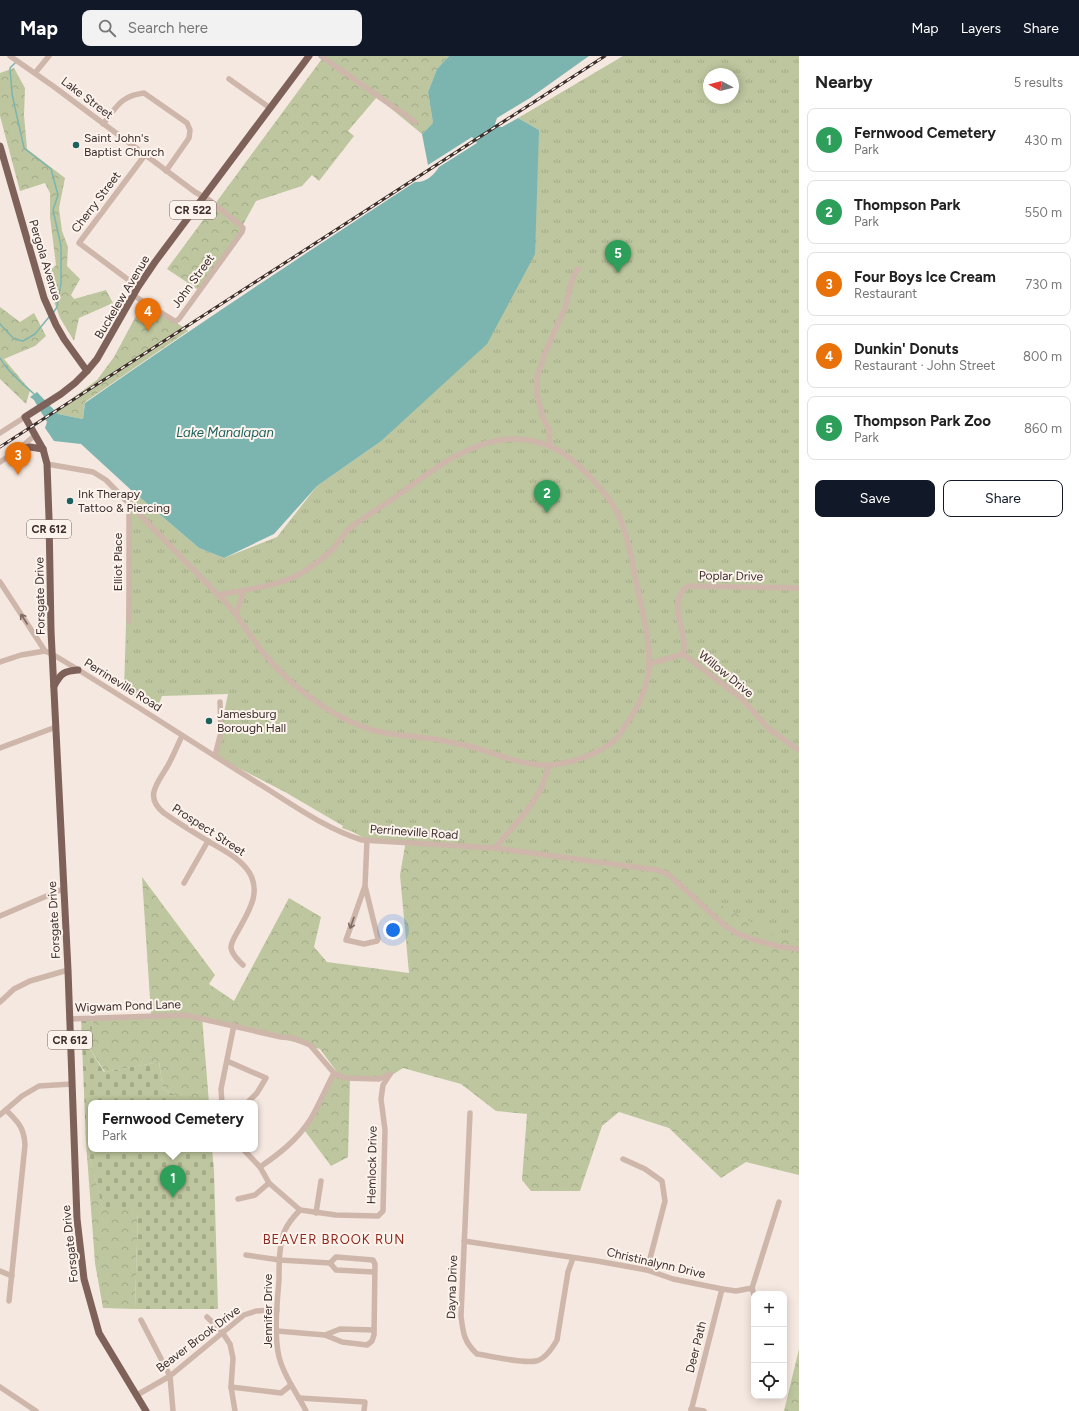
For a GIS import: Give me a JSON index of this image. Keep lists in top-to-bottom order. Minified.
{"streets":{"main road":["CR 522","Pergola Avenue","Buckelew Avenue","CR 612","Forsgate Drive"],"street":["Lake Street","Cherry Street","John Street","Elliot Place","Poplar Drive","Willow Drive","Perrineville Road","Prospect Street","Wigwam Pond Lane","Hemlock Drive","Christinalynn Drive","Dayna Drive","Jennifer Drive","Beaver Brook Drive","Deer Path"]},"crossings":[["Lake Street","Cherry Street"],["Lake Street","John Street"],["Lake Street","Buckelew Avenue"],["Cherry Street","Buckelew Avenue"],["CR 522","Buckelew Avenue"],["CR 522","Forsgate Drive"],["Pergola Avenue","Buckelew Avenue"],["John Street","Buckelew Avenue"],["Buckelew Avenue","Forsgate Drive"],["Poplar Drive","Willow Drive"],["Forsgate Drive","Perrineville Road"],["Forsgate Drive","Wigwam Pond Lane"],["Forsgate Drive","Beaver Brook Drive"],["Perrineville Road","Prospect Street"],["Wigwam Pond Lane","Hemlock Drive"],["Hemlock Drive","Jennifer Drive"],["Christinalynn Drive","Dayna Drive"],["Christinalynn Drive","Deer Path"],["Jennifer Drive","Beaver Brook Drive"]],"districts":["BEAVER BROOK RUN"],"water":["Lake Manalapan"],"places":["Saint John's Baptist Church","Ink Therapy Tattoo & Piercing","Jamesburg Borough Hall"],"north":"left","page":{"header":"Map","search":"Search here","nav":["Map","Layers","Share"],"heading":["Nearby","5 results"],"list":[{"mark":"1","name":"Fernwood Cemetery","note":"Park","value":"430 m"},{"mark":"2","name":"Thompson Park","note":"Park","value":"550 m"},{"mark":"3","name":"Four Boys Ice Cream","note":"Restaurant","value":"730 m"},{"mark":"4","name":"Dunkin' Donuts","note":"Restaurant · John Street","value":"800 m"},{"mark":"5","name":"Thompson Park Zoo","note":"Park","value":"860 m"}],"pins":["5","4","3","2","1"],"buttons":["Save","Share"],"popup":["Fernwood Cemetery","Park"],"map_buttons":["+","−"]}}
